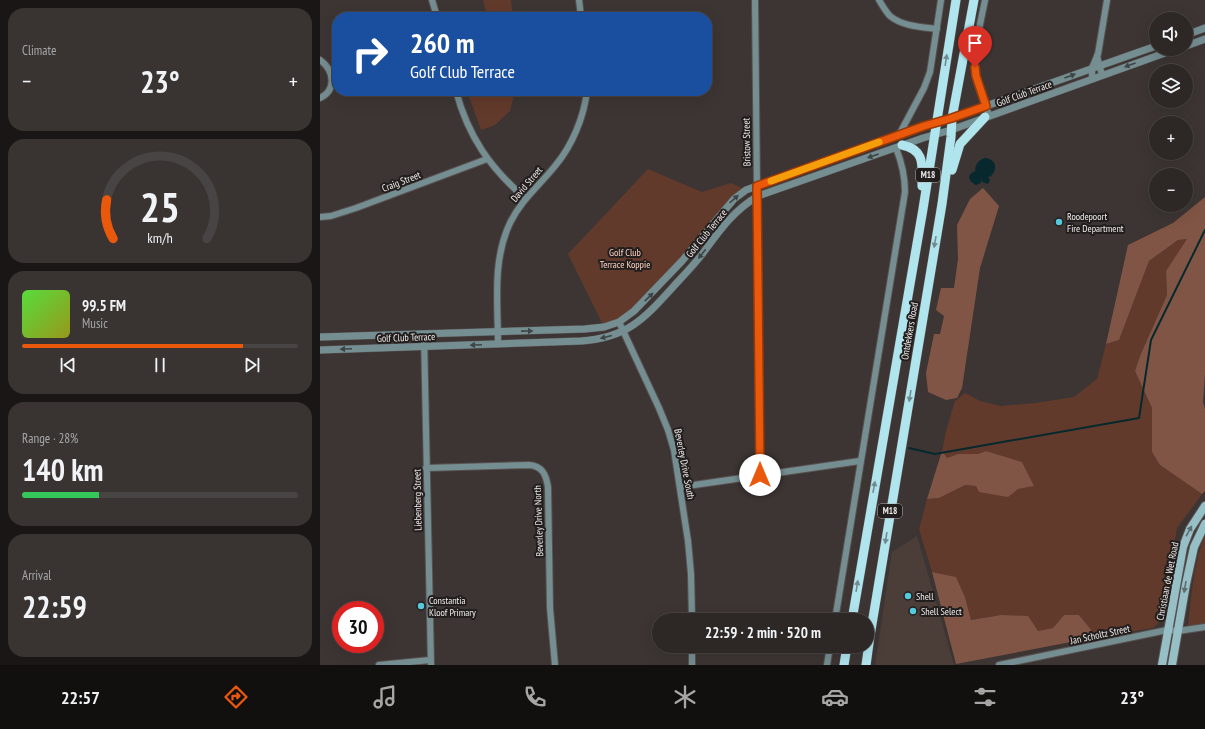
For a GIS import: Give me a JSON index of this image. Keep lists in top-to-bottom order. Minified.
{"streets":{"main road":["M18","Ontdekkers Road","Christiaan de Wet Road"],"street":["Golf Club Terrace","Bristow Street","Craig Street","David Street","Beverley Drive South","Liebenberg Street","Beverley Drive North","Jan Scholtz Street"]},"crossings":[["Golf Club Terrace","Bristow Street"],["Golf Club Terrace","David Street"],["Golf Club Terrace","Ontdekkers Road"],["Golf Club Terrace","Beverley Drive South"],["Golf Club Terrace","Liebenberg Street"],["Liebenberg Street","Beverley Drive North"],["Christiaan de Wet Road","Jan Scholtz Street"]],"parks":["Golf Club Terrace Koppie"],"places":["Roodepoort Fire Department","Shell","Constantia Kloof Primary","Shell Select"],"page":{"tile":["Climate",["Range · 28%","140 km"],["Arrival","22:59"]],"map_buttons":["+","−"],"turn":["260 m","Golf Club Terrace"],"heat":["−","23°","+"],"song":["99.5 FM","Music"],"limit":"30","trip":"22:59 · 2 min · 520 m","tabs":["22:57","23°"],"gauge":["25","km/h"]}}
